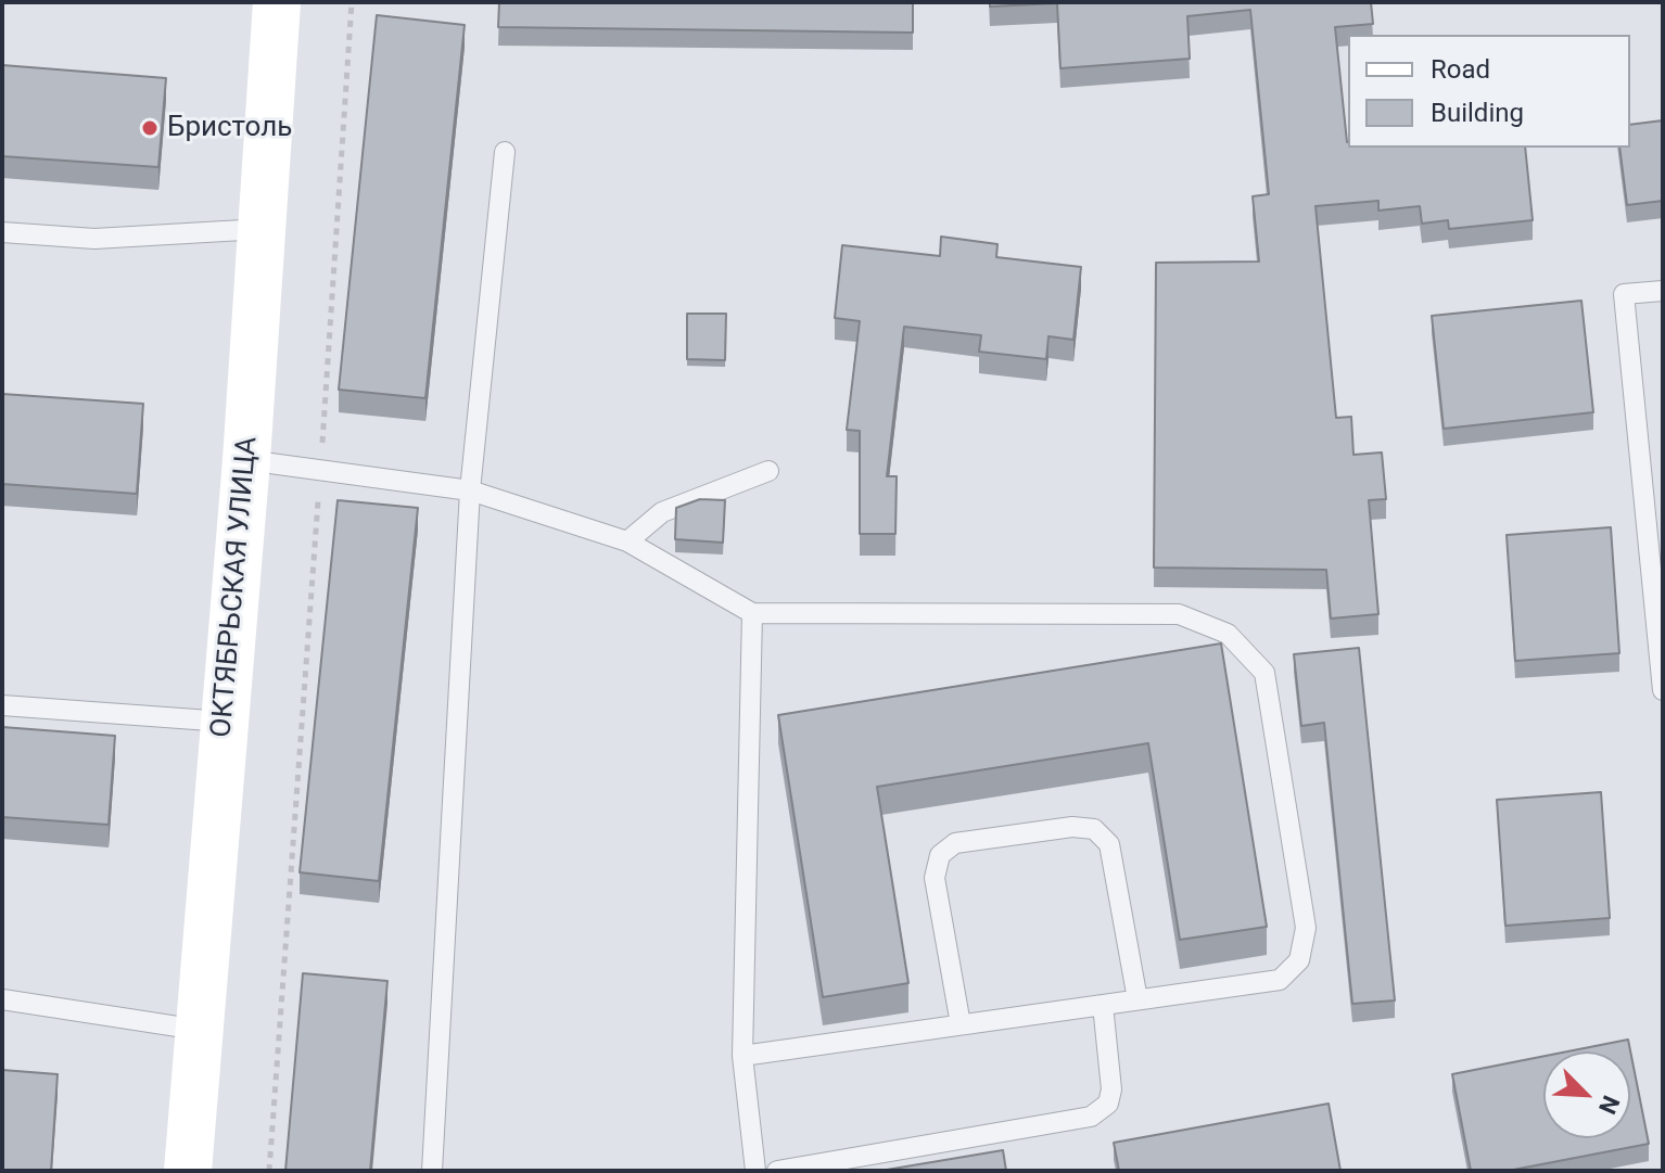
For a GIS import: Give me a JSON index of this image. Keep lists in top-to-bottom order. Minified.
{"streets":{"street":["ОКТЯБРЬСКАЯ УЛИЦА"]},"places":["Бристоль"],"legend":["Road","Building"],"north":"bottom right"}
